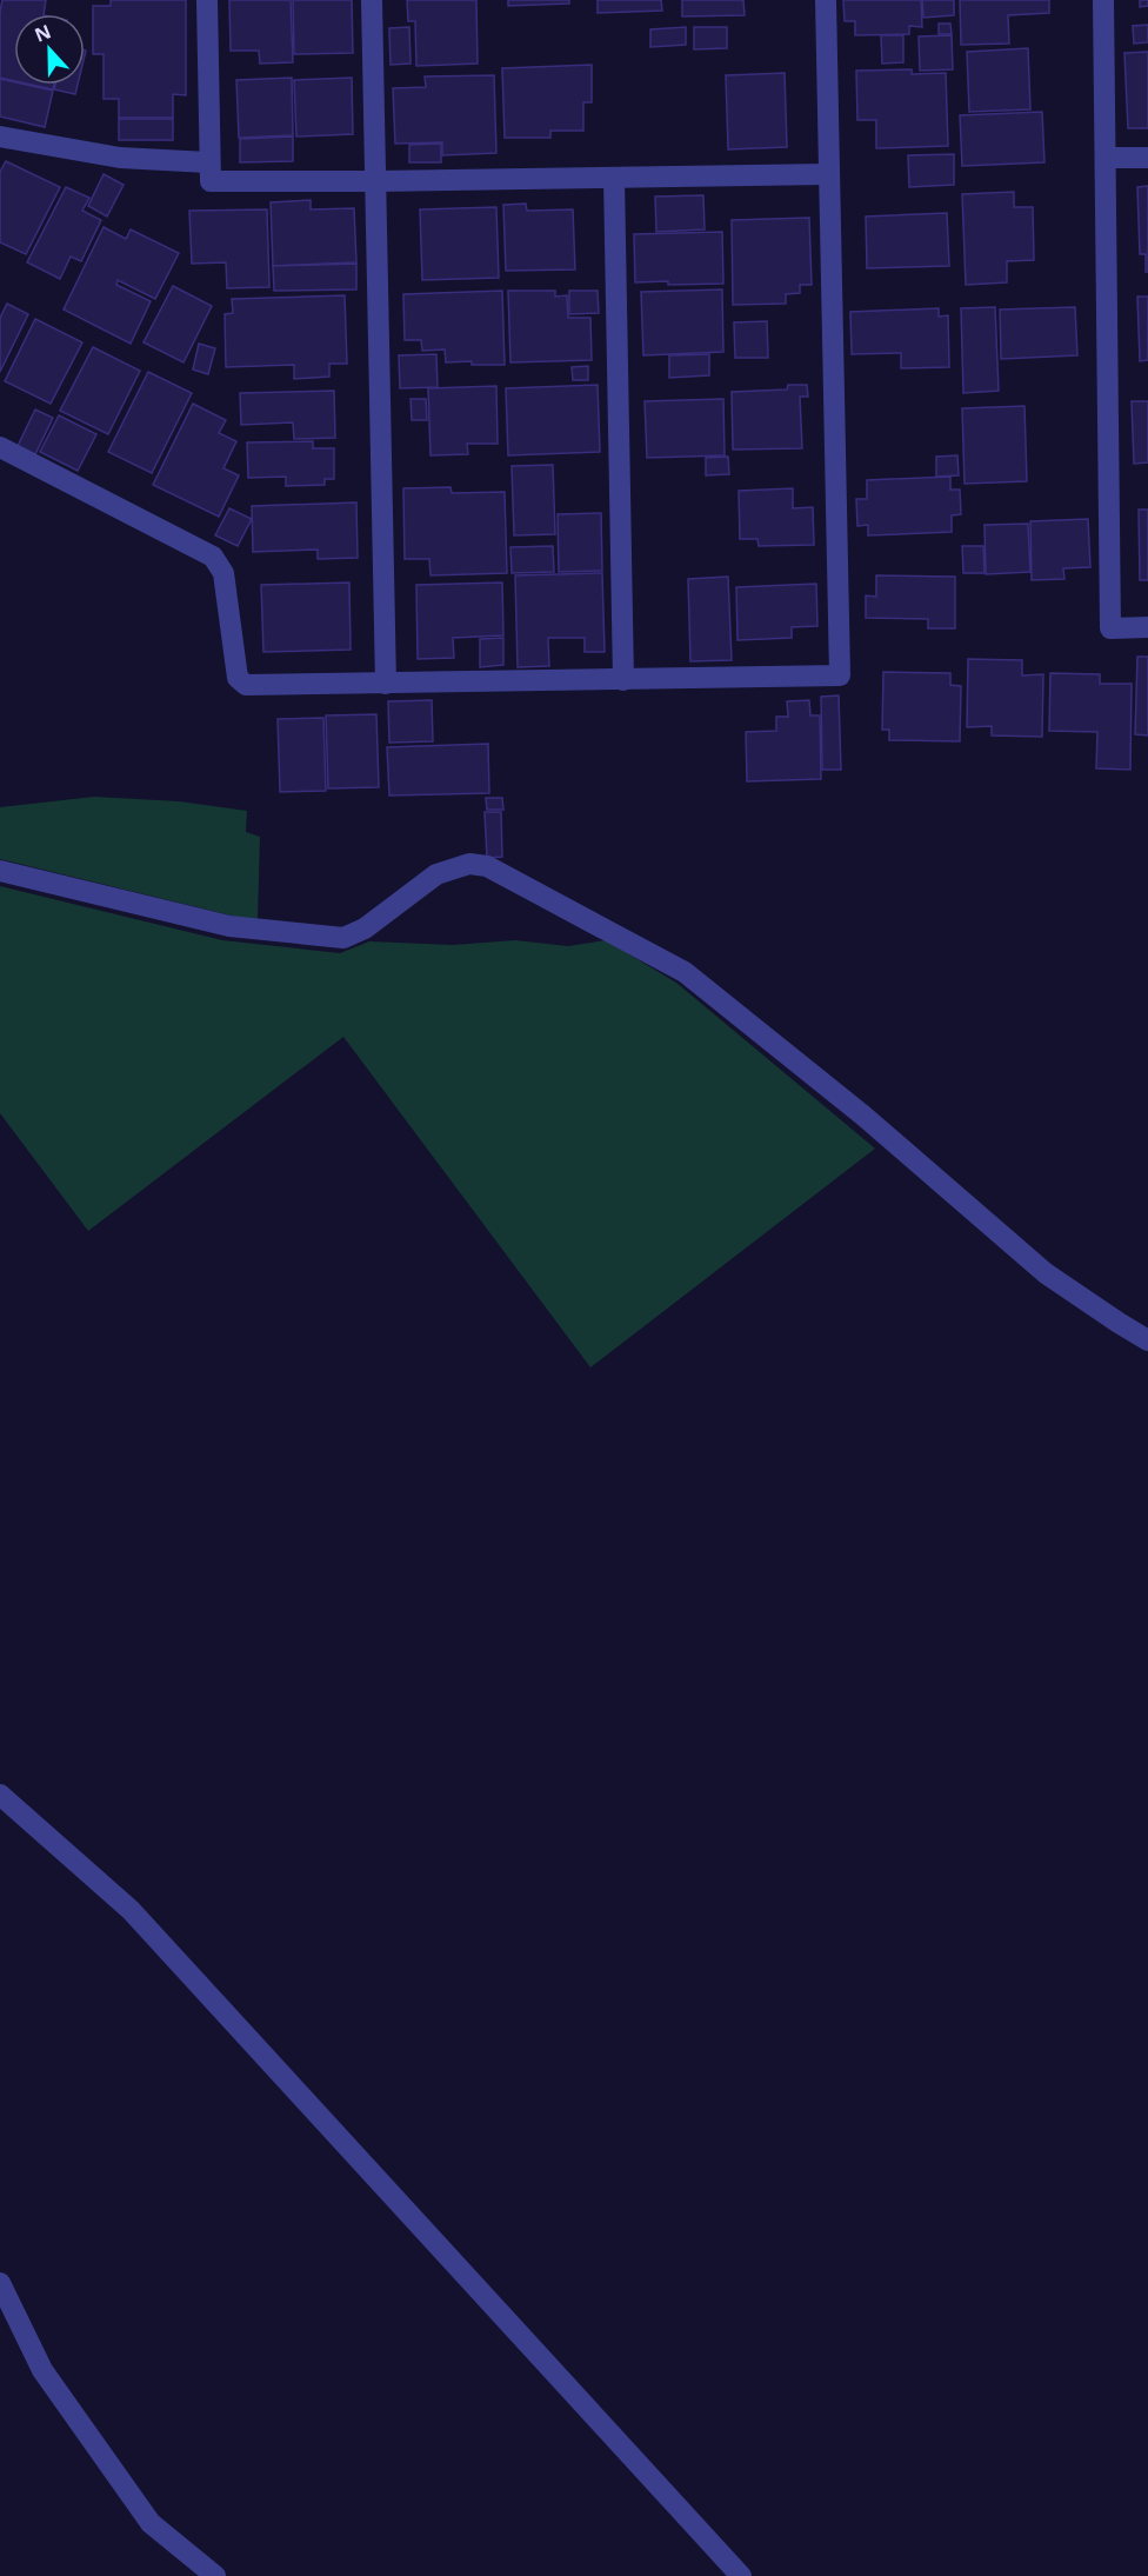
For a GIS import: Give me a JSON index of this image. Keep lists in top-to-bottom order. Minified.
{"north":"top"}
